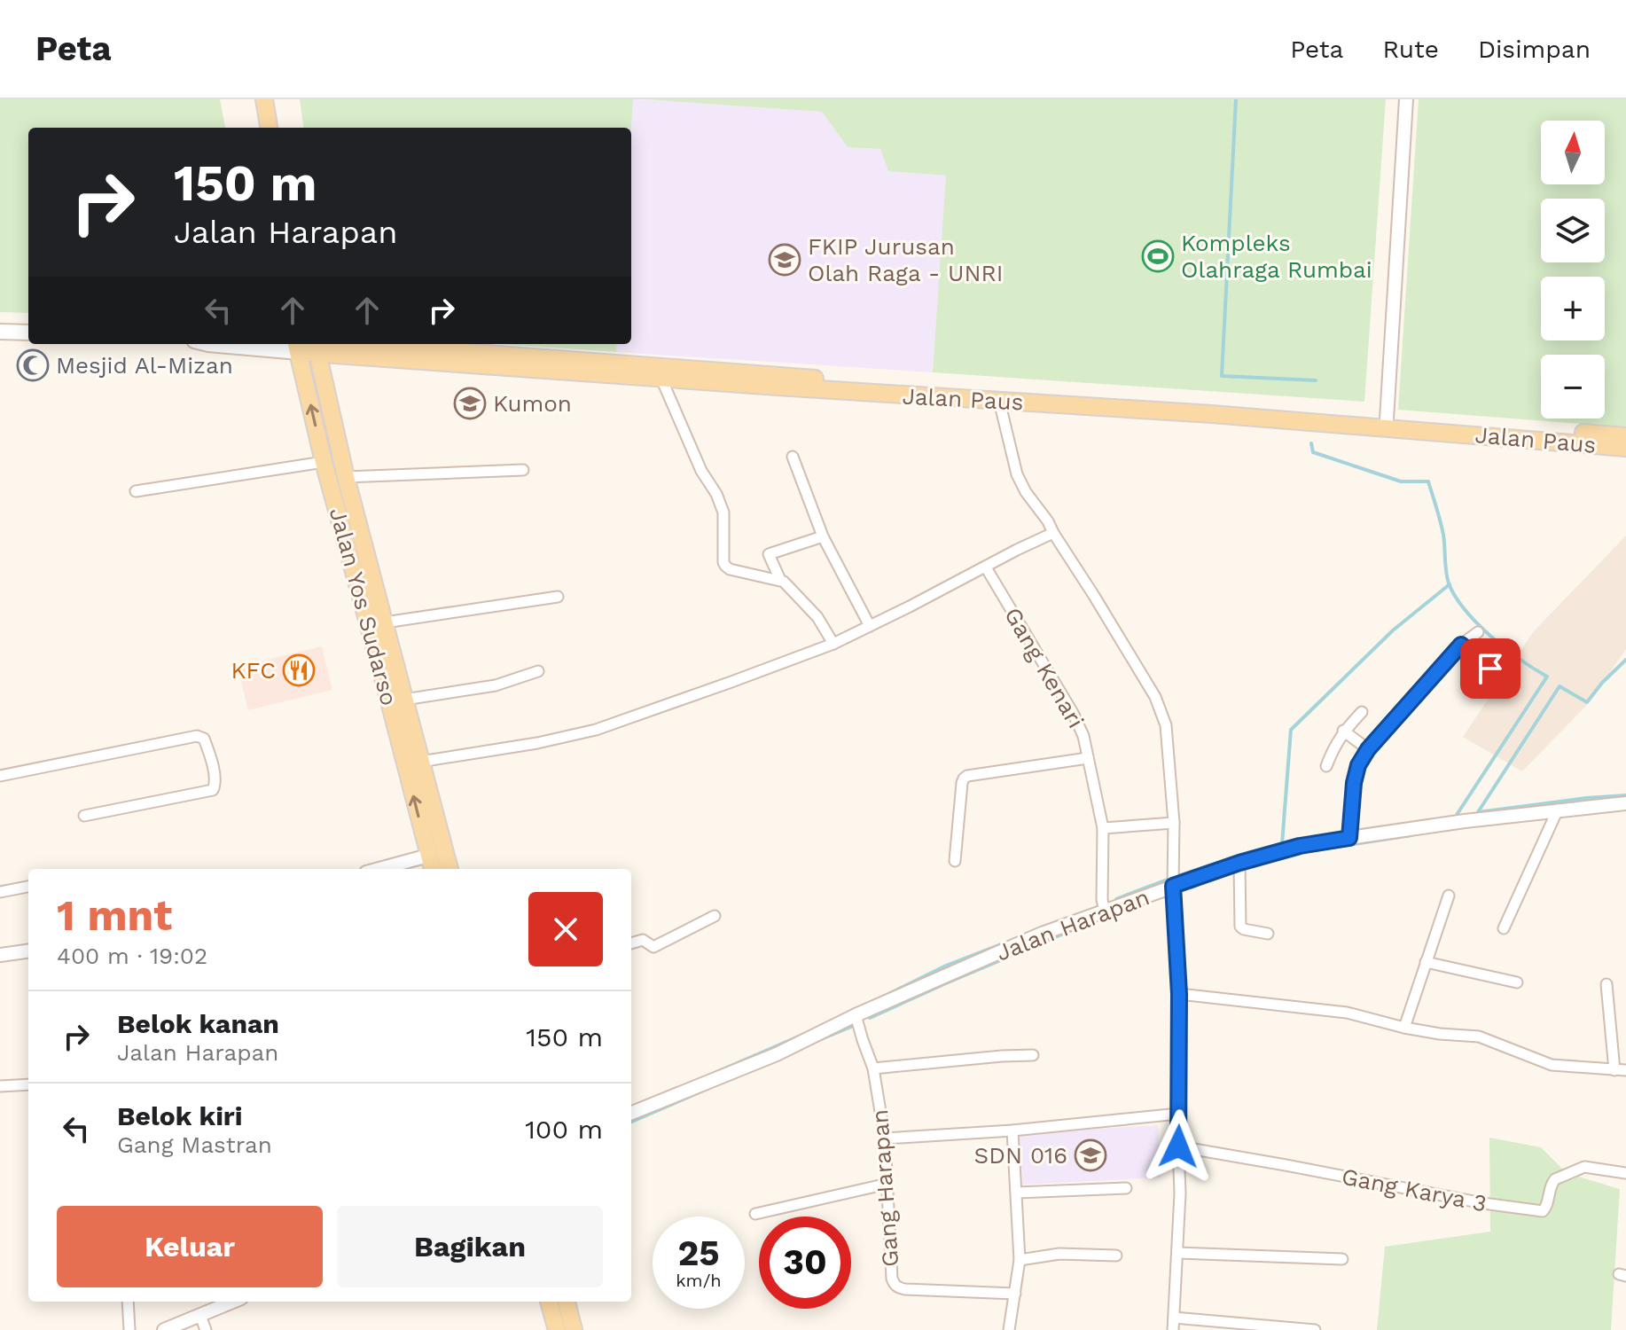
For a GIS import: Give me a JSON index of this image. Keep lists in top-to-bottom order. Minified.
{"streets":{"main road":["Jalan Paus","Jalan Yos Sudarso"],"street":["Gang Kenari","Jalan Harapan","Gang Harapan","Gang Karya 3"]},"crossings":[["Jalan Paus","Jalan Yos Sudarso"],["Gang Kenari","Jalan Harapan"],["Jalan Harapan","Gang Harapan"]],"places":{"sports":["Kompleks Olahraga Rumbai"],"school or university":["FKIP Jurusan Olah Raga - UNRI","Kumon","SDN 016"],"mosque":["Mesjid Al-Mizan"],"restaurant":["KFC"]},"north":"top","page":{"header":"Peta","nav":["Peta","Rute","Disimpan"],"map_buttons":["+","−"],"turn":["150 m","Jalan Harapan"],"heading":["1 mnt","400 m · 19:02"],"list":[{"name":"Belok kanan","note":"Jalan Harapan","value":"150 m"},{"name":"Belok kiri","note":"Gang Mastran","value":"100 m"}],"buttons":["Keluar","Bagikan"],"speed":"25 km/h","limit":"30"}}
